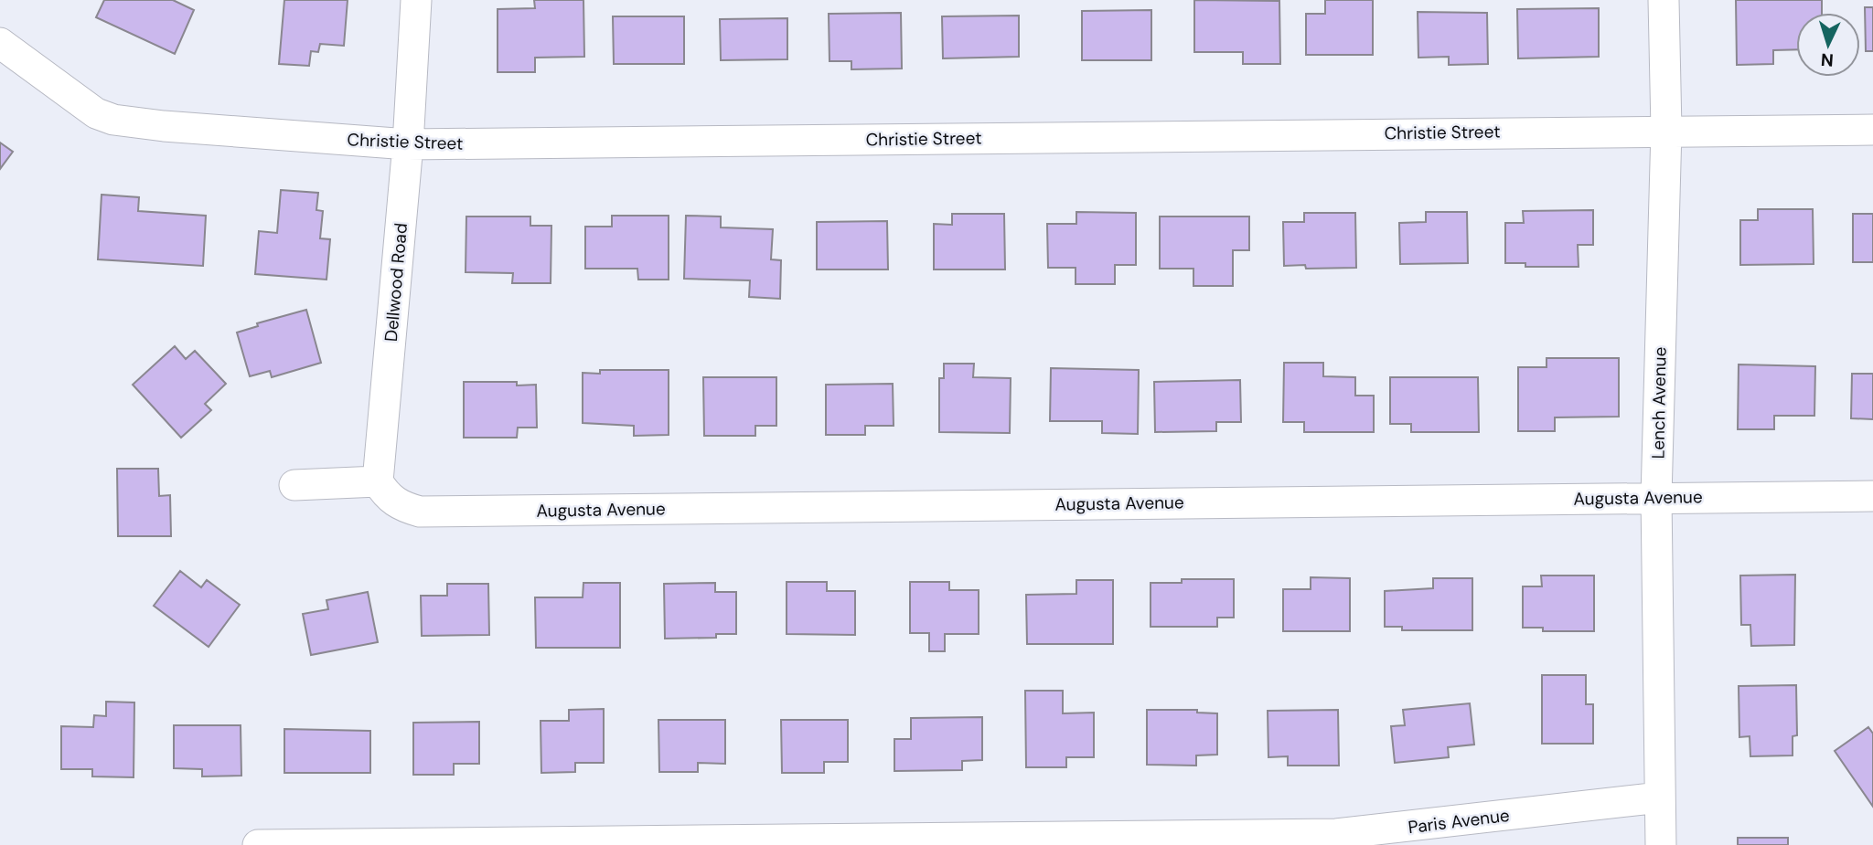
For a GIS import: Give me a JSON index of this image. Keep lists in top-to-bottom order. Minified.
{"streets":{"street":["Christie Street","Dellwood Road","Lench Avenue","Augusta Avenue","Paris Avenue"]},"crossings":[["Christie Street","Dellwood Road"],["Christie Street","Lench Avenue"],["Dellwood Road","Augusta Avenue"],["Lench Avenue","Augusta Avenue"],["Lench Avenue","Paris Avenue"]],"north":"bottom"}
